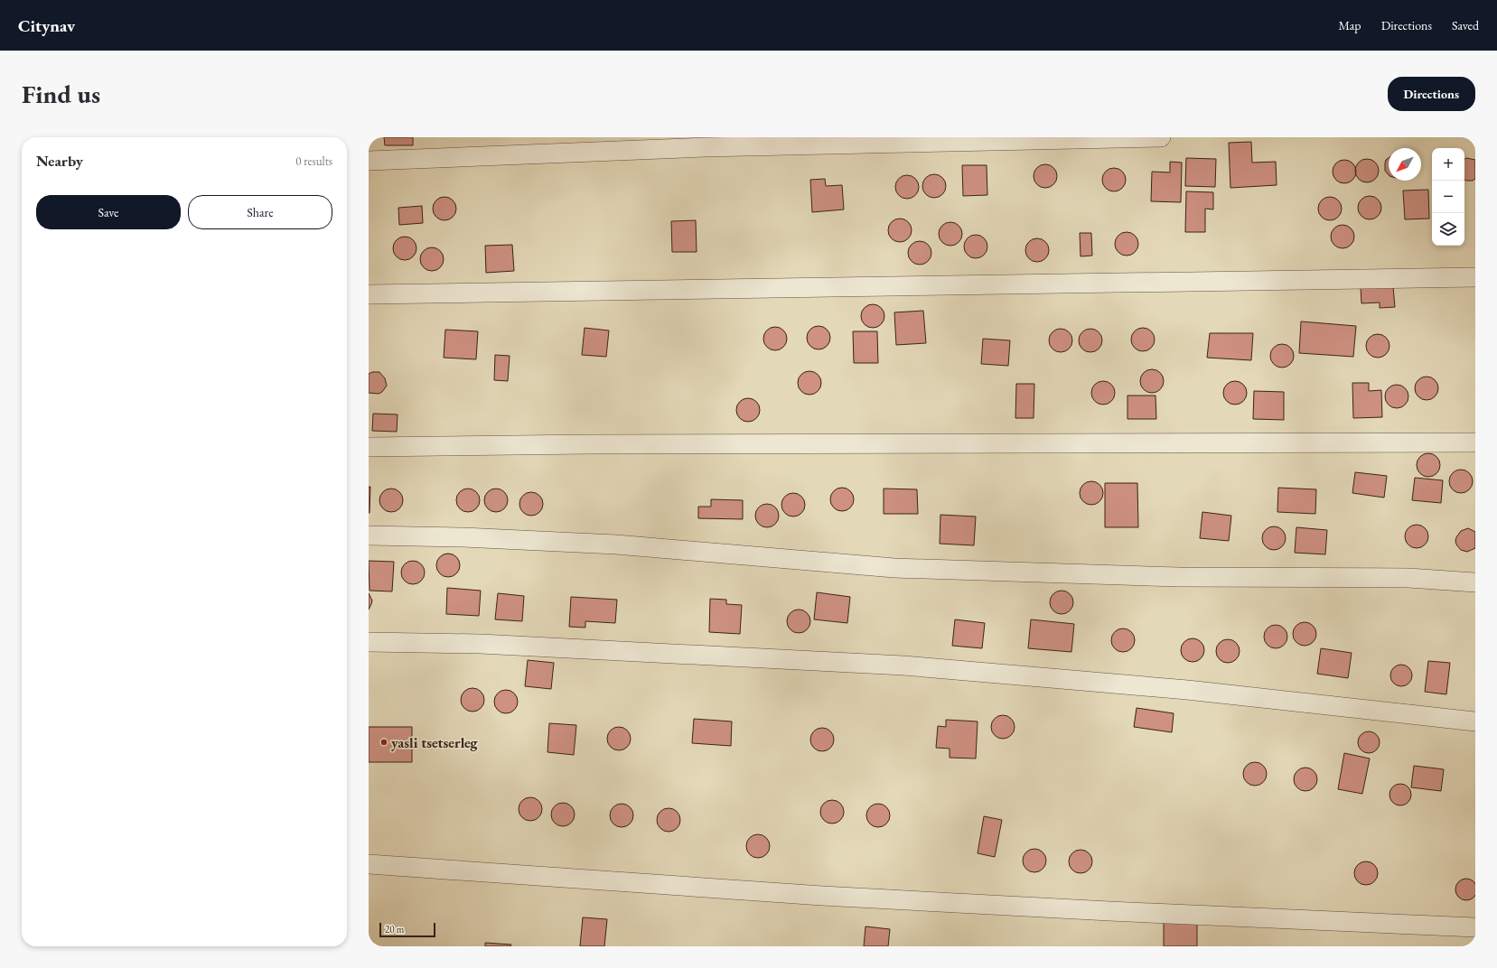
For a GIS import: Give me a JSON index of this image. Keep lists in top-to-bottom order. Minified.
{"places":["yasli tsetserleg"],"scale_bar":"20 m","north":"bottom left","page":{"header":"Citynav","nav":["Map","Directions","Saved"],"buttons":["Directions",["Save","Share"]],"title":"Find us","heading":["Nearby","0 results"],"map_buttons":["+","−"],"scale":"20 m"}}
